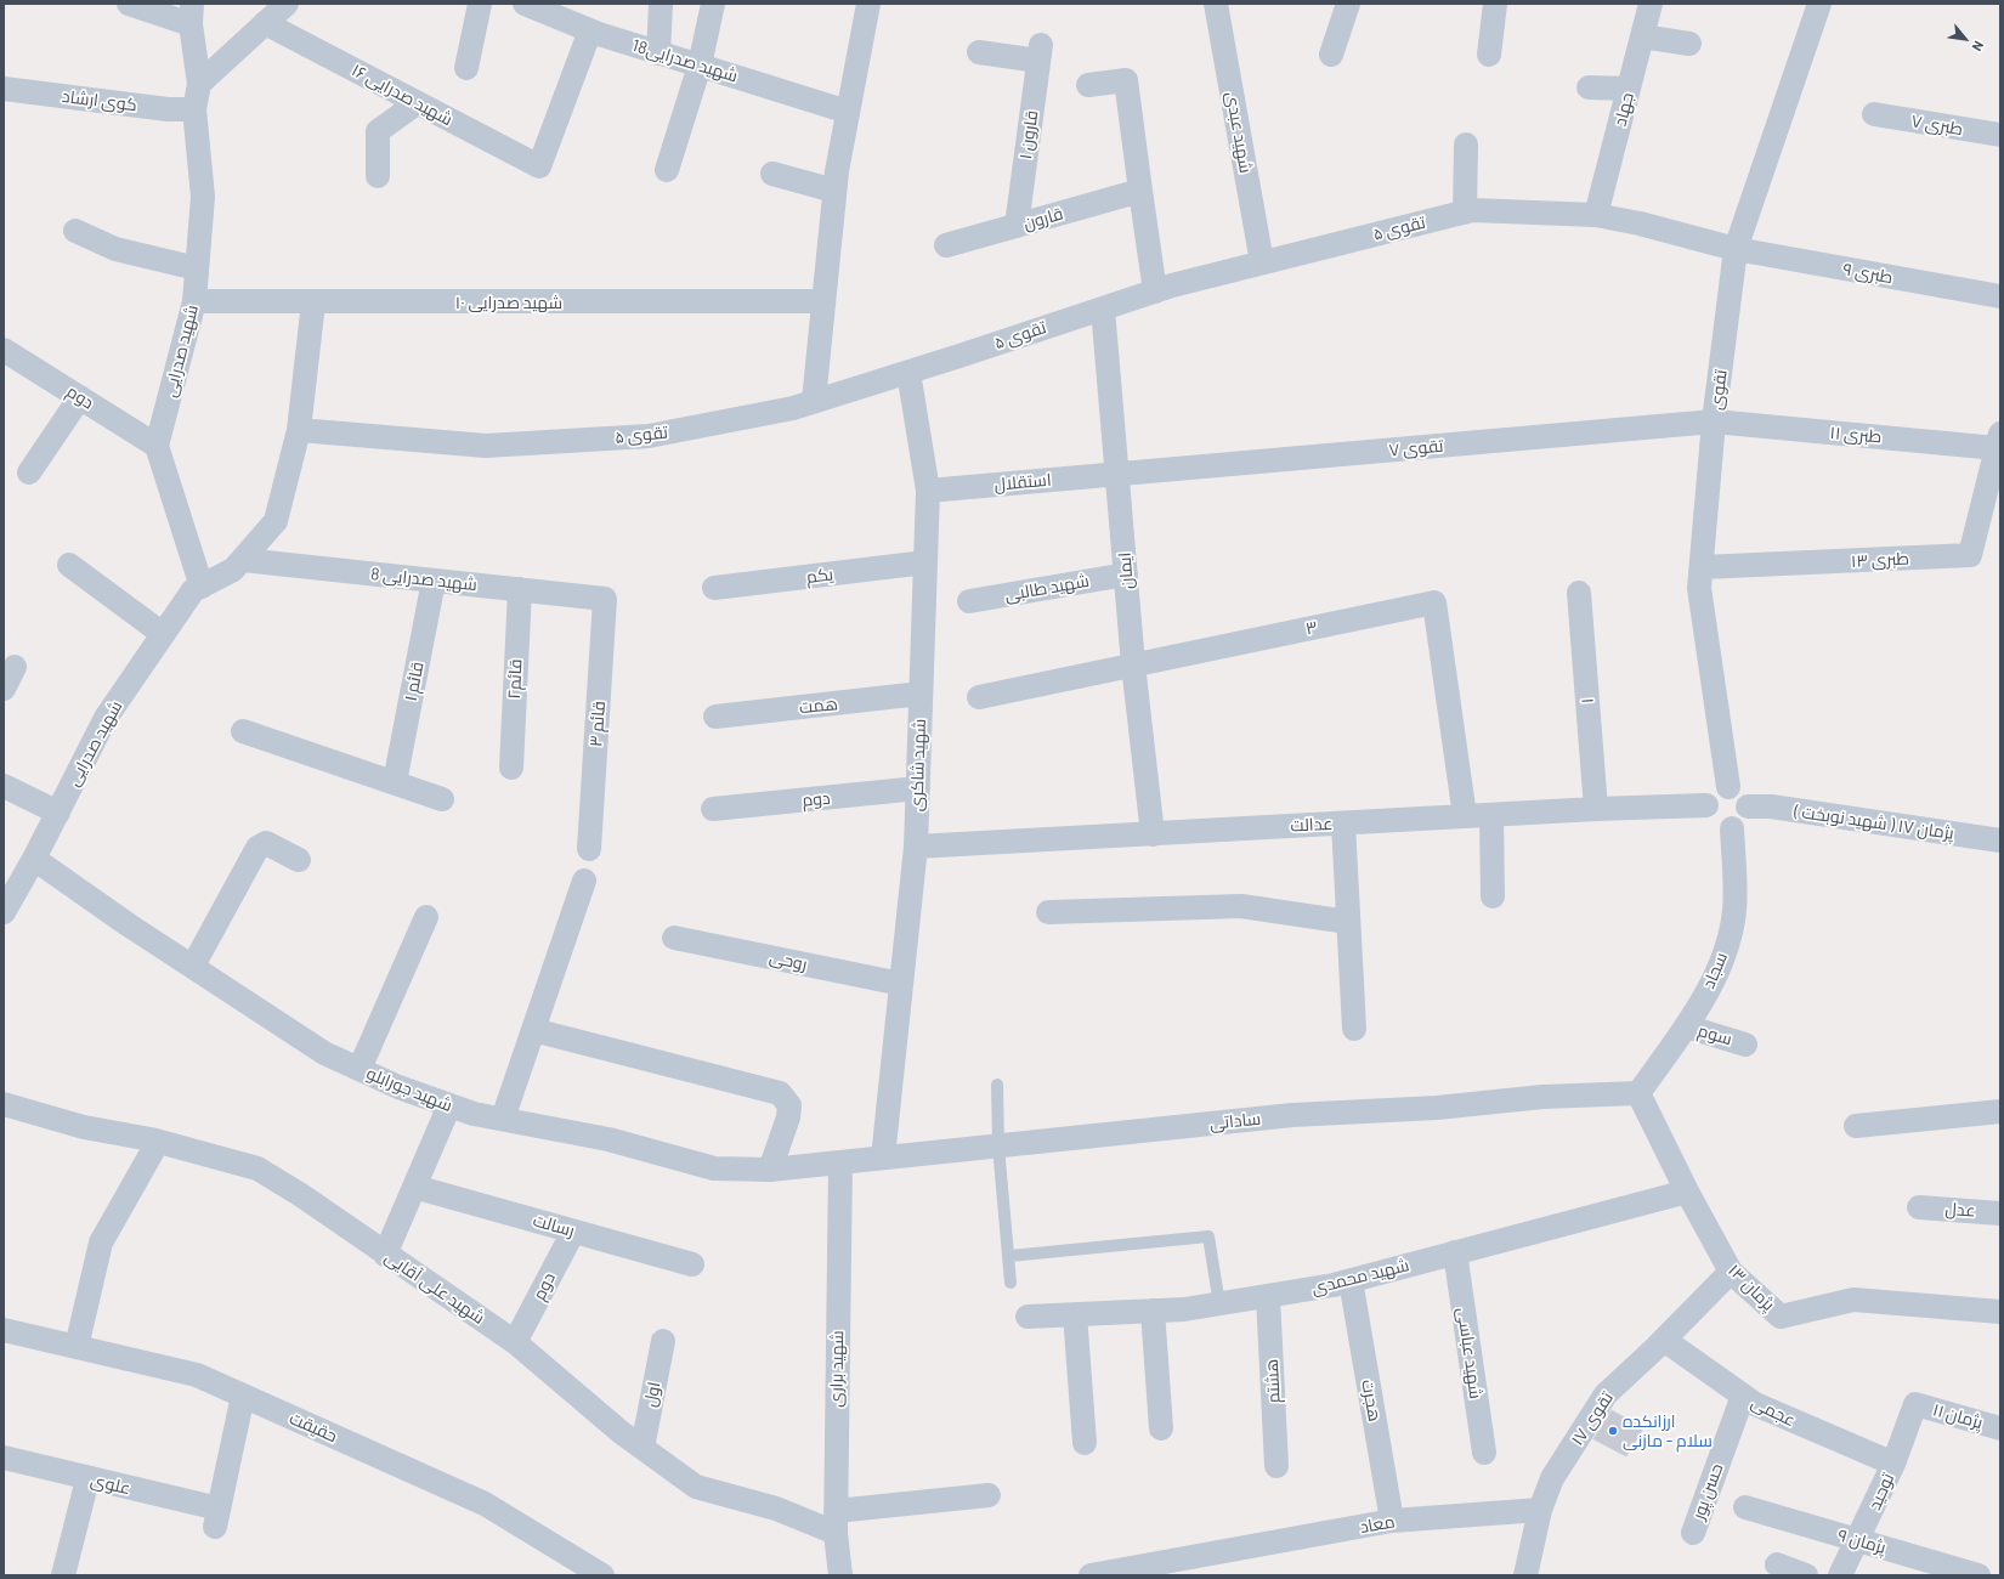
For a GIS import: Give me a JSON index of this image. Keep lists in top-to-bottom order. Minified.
{"streets":{"street":["شهید صدرایی18","شهید صدرایی ۱۶","کوی ارشاد","جهاد","طبری ۷","شهید عبدی","قارون ۱","قارون","تقوی ۵","طبری ۹","شهید صدرایی ۱۰","شهید صدرایی","تقوی","دوم","طبری ۱۱","تقوی ۷","استقلال","طبری ۱۳","ایمان","یکم","شهید صدرایی 8","شهید طالبی","۳","قائم۲","قائم ۱","۱","همت","قائم ۳","شهید شاکری","پژمان ۱۷ ( شهید نوبخت )","عدالت","روحی","سجاد","سوم","شهید جورابلو","ساداتی","عدل","رسالت","شهید محمدی","شهید علی آقایی","پژمان ۱۳","شهید عباسی","شهید براری","هشتم","اول","هجرت","عجمی","پژمان ۱۱","تقوی ۱۷","حقیقت","علوی","حسن پور","توحید","معاد","پژمان ۹"]},"crossings":[["شهید صدرایی18","شهید صدرایی ۱۶"],["کوی ارشاد","شهید صدرایی"],["جهاد","تقوی ۵"],["شهید عبدی","تقوی ۵"],["قارون ۱","قارون"],["تقوی ۵","طبری ۹"],["تقوی ۵","شهید صدرایی"],["تقوی ۵","تقوی"],["تقوی ۵","ایمان"],["تقوی ۵","شهید شاکری"],["طبری ۹","تقوی"],["شهید صدرایی ۱۰","شهید صدرایی"],["شهید صدرایی","دوم"],["شهید صدرایی","شهید صدرایی 8"],["شهید صدرایی","شهید جورابلو"],["تقوی","طبری ۱۱"],["تقوی","تقوی ۷"],["تقوی","طبری ۱۳"],["تقوی","پژمان ۱۷ ( شهید نوبخت )"],["تقوی","عدالت"],["تقوی","سجاد"],["دوم","شهید شاکری"],["دوم","رسالت"],["دوم","شهید علی آقایی"],["طبری ۱۱","تقوی ۷"],["طبری ۱۱","طبری ۱۳"],["تقوی ۷","استقلال"],["تقوی ۷","ایمان"],["استقلال","ایمان"],["استقلال","شهید شاکری"],["ایمان","شهید طالبی"],["ایمان","۳"],["ایمان","عدالت"],["یکم","شهید شاکری"],["شهید صدرایی 8","قائم۲"],["شهید صدرایی 8","قائم ۱"],["شهید صدرایی 8","قائم ۳"],["۳","عدالت"],["۱","عدالت"],["همت","شهید شاکری"],["شهید شاکری","عدالت"],["شهید شاکری","روحی"],["شهید شاکری","ساداتی"],["پژمان ۱۷ ( شهید نوبخت )","عدالت"],["پژمان ۱۷ ( شهید نوبخت )","سجاد"],["عدالت","سجاد"],["سجاد","سوم"],["سجاد","ساداتی"],["سجاد","پژمان ۱۳"],["شهید جورابلو","ساداتی"],["شهید جورابلو","شهید براری"],["ساداتی","پژمان ۱۳"],["ساداتی","شهید براری"],["شهید محمدی","پژمان ۱۳"],["شهید محمدی","شهید عباسی"],["شهید محمدی","هشتم"],["شهید محمدی","هجرت"],["شهید علی آقایی","شهید براری"],["شهید علی آقایی","اول"],["پژمان ۱۳","تقوی ۱۷"],["هجرت","معاد"],["عجمی","تقوی ۱۷"],["عجمی","حسن پور"],["عجمی","توحید"],["پژمان ۱۱","توحید"],["تقوی ۱۷","معاد"],["حقیقت","علوی"],["توحید","پژمان ۹"]],"places":["ارزانکده سلام - مازنی"],"north":"bottom right"}
